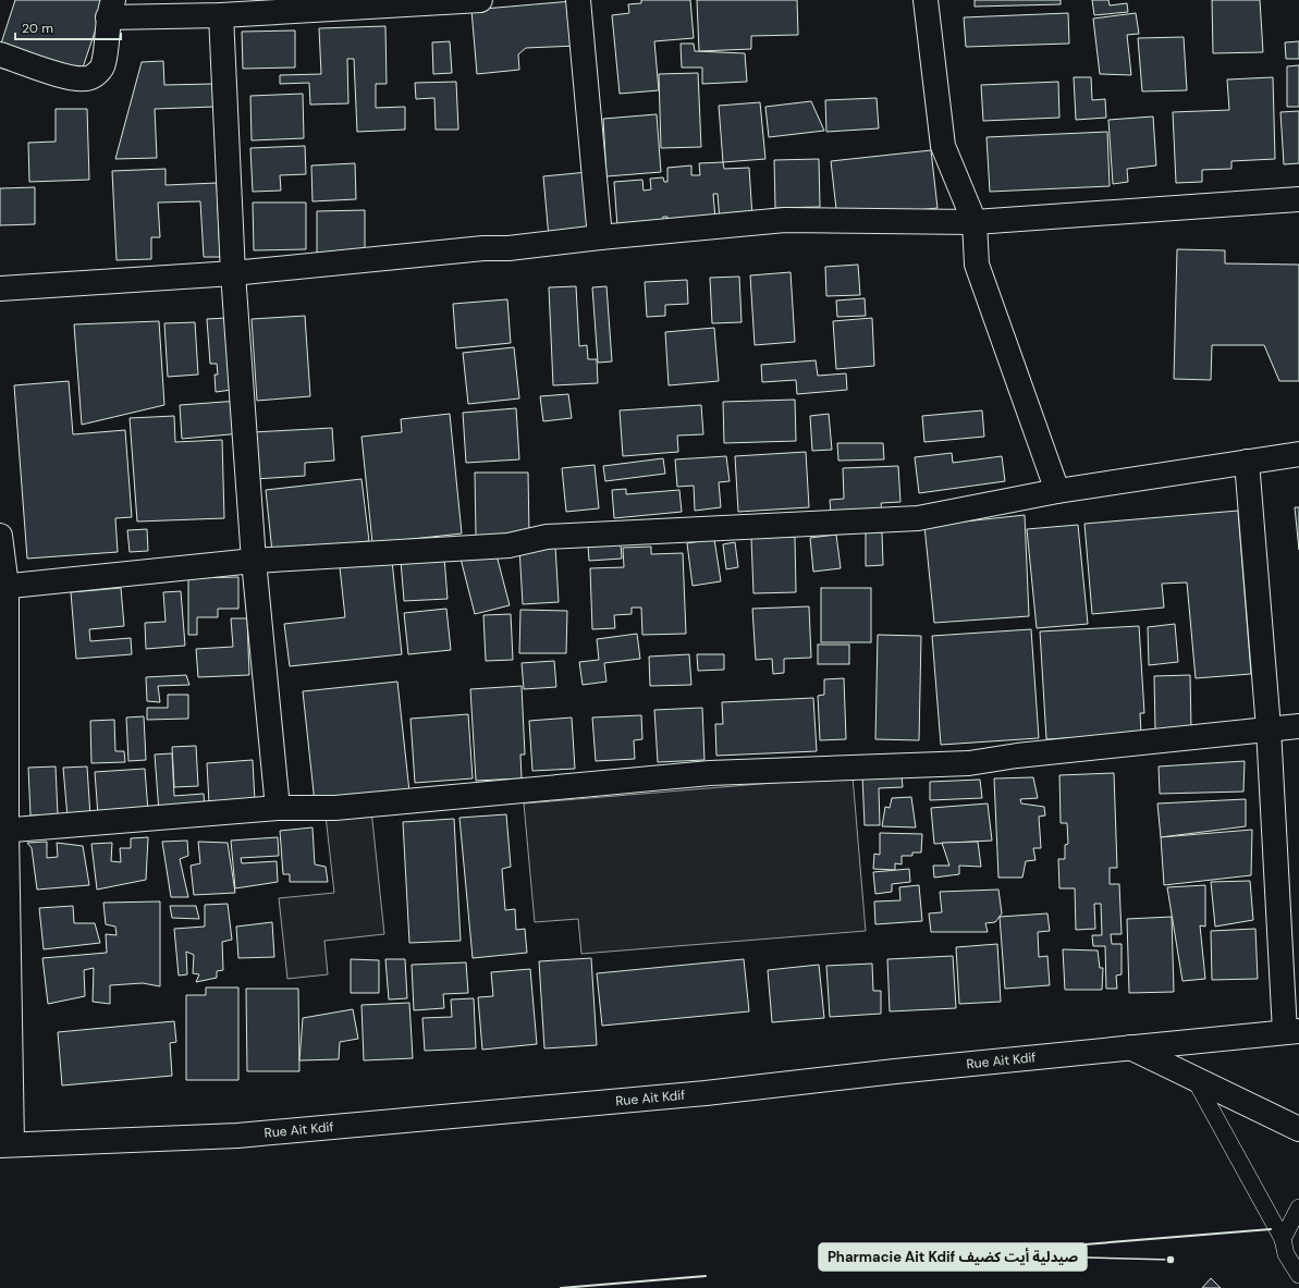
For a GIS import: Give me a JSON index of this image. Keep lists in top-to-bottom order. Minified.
{"streets":{"street":["Rue Ait Kdif"]},"places":["Pharmacie Ait Kdif صيدلية أيت كضيف"],"scale_bar":"20 m"}
